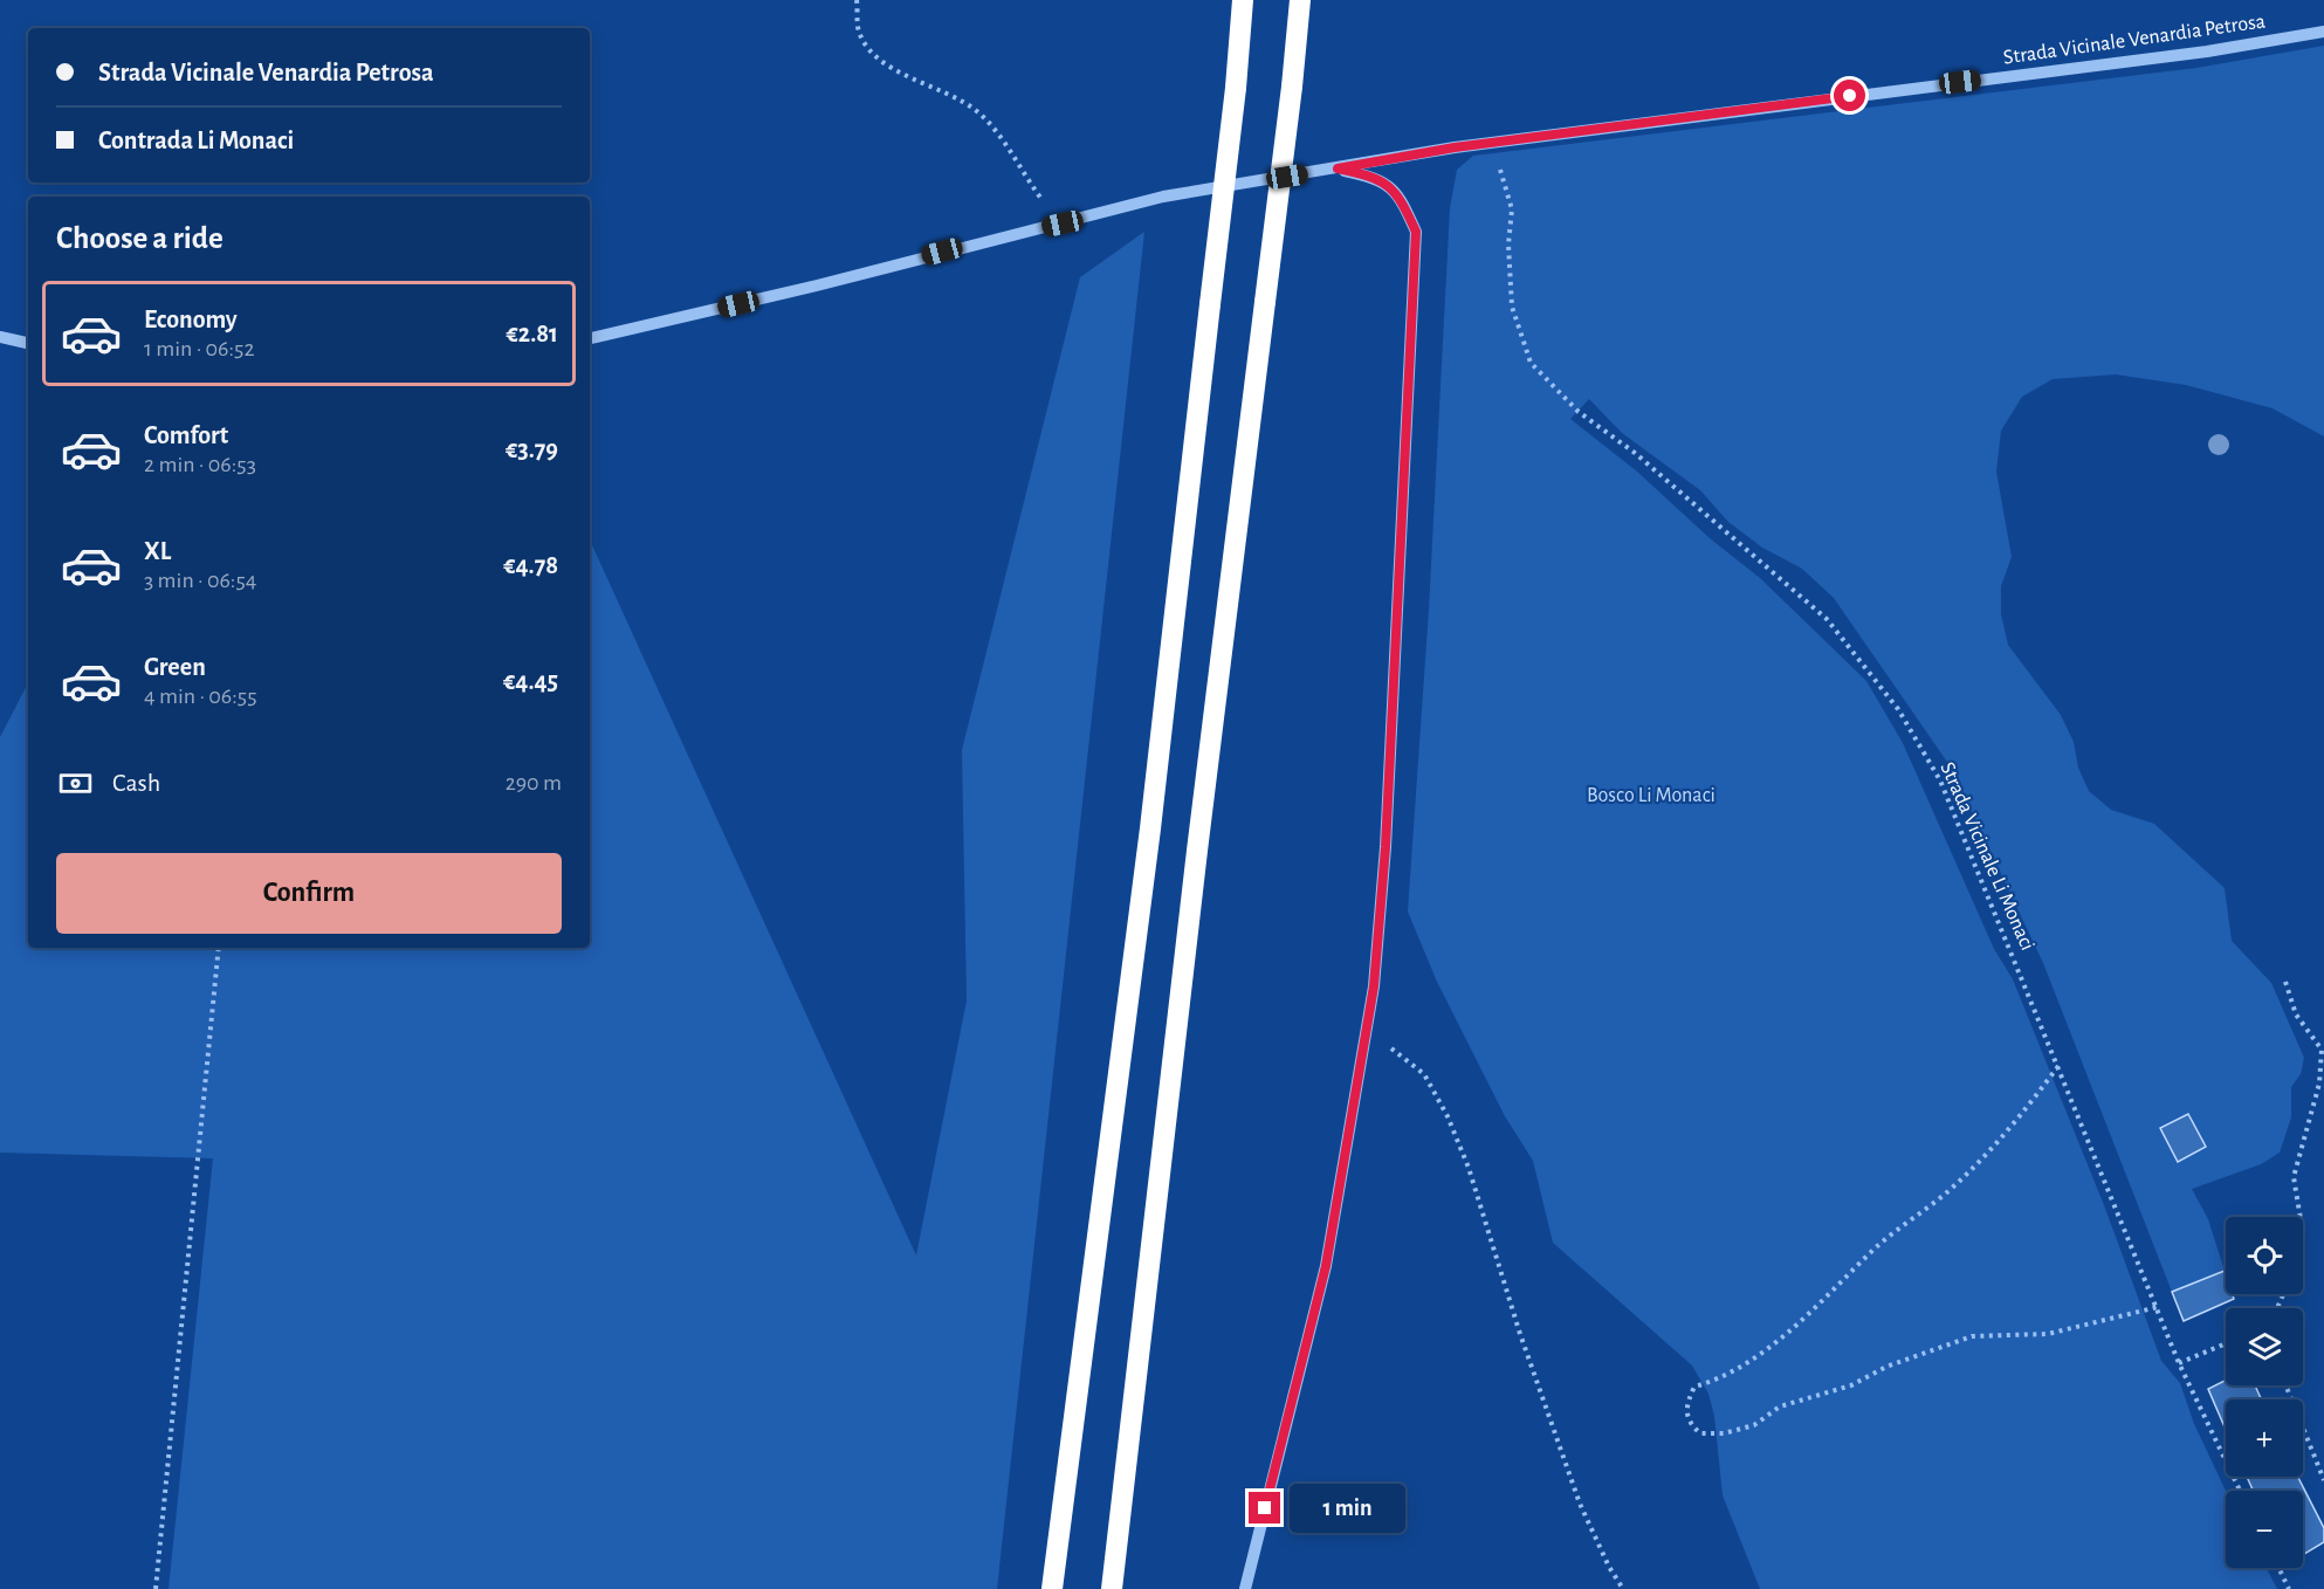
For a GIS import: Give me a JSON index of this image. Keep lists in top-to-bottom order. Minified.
{"streets":{"street":["Strada Vicinale Venardia Petrosa"],"path":["Strada Vicinale Li Monaci"]},"crossings":[["Strada Vicinale Venardia Petrosa","Strada Vicinale Li Monaci"]],"parks":["Bosco Li Monaci"],"page":{"banner":["Strada Vicinale Venardia Petrosa","Contrada Li Monaci"],"heading":"Choose a ride","list":[{"name":"Economy","note":"1 min · 06:52","value":"€2.81"},{"name":"Comfort","note":"2 min · 06:53","value":"€3.79"},{"name":"XL","note":"3 min · 06:54","value":"€4.78"},{"name":"Green","note":"4 min · 06:55","value":"€4.45"}],"pay":["Cash","290 m"],"buttons":"Confirm","map_buttons":["+","−"],"bubble":"1 min"}}
